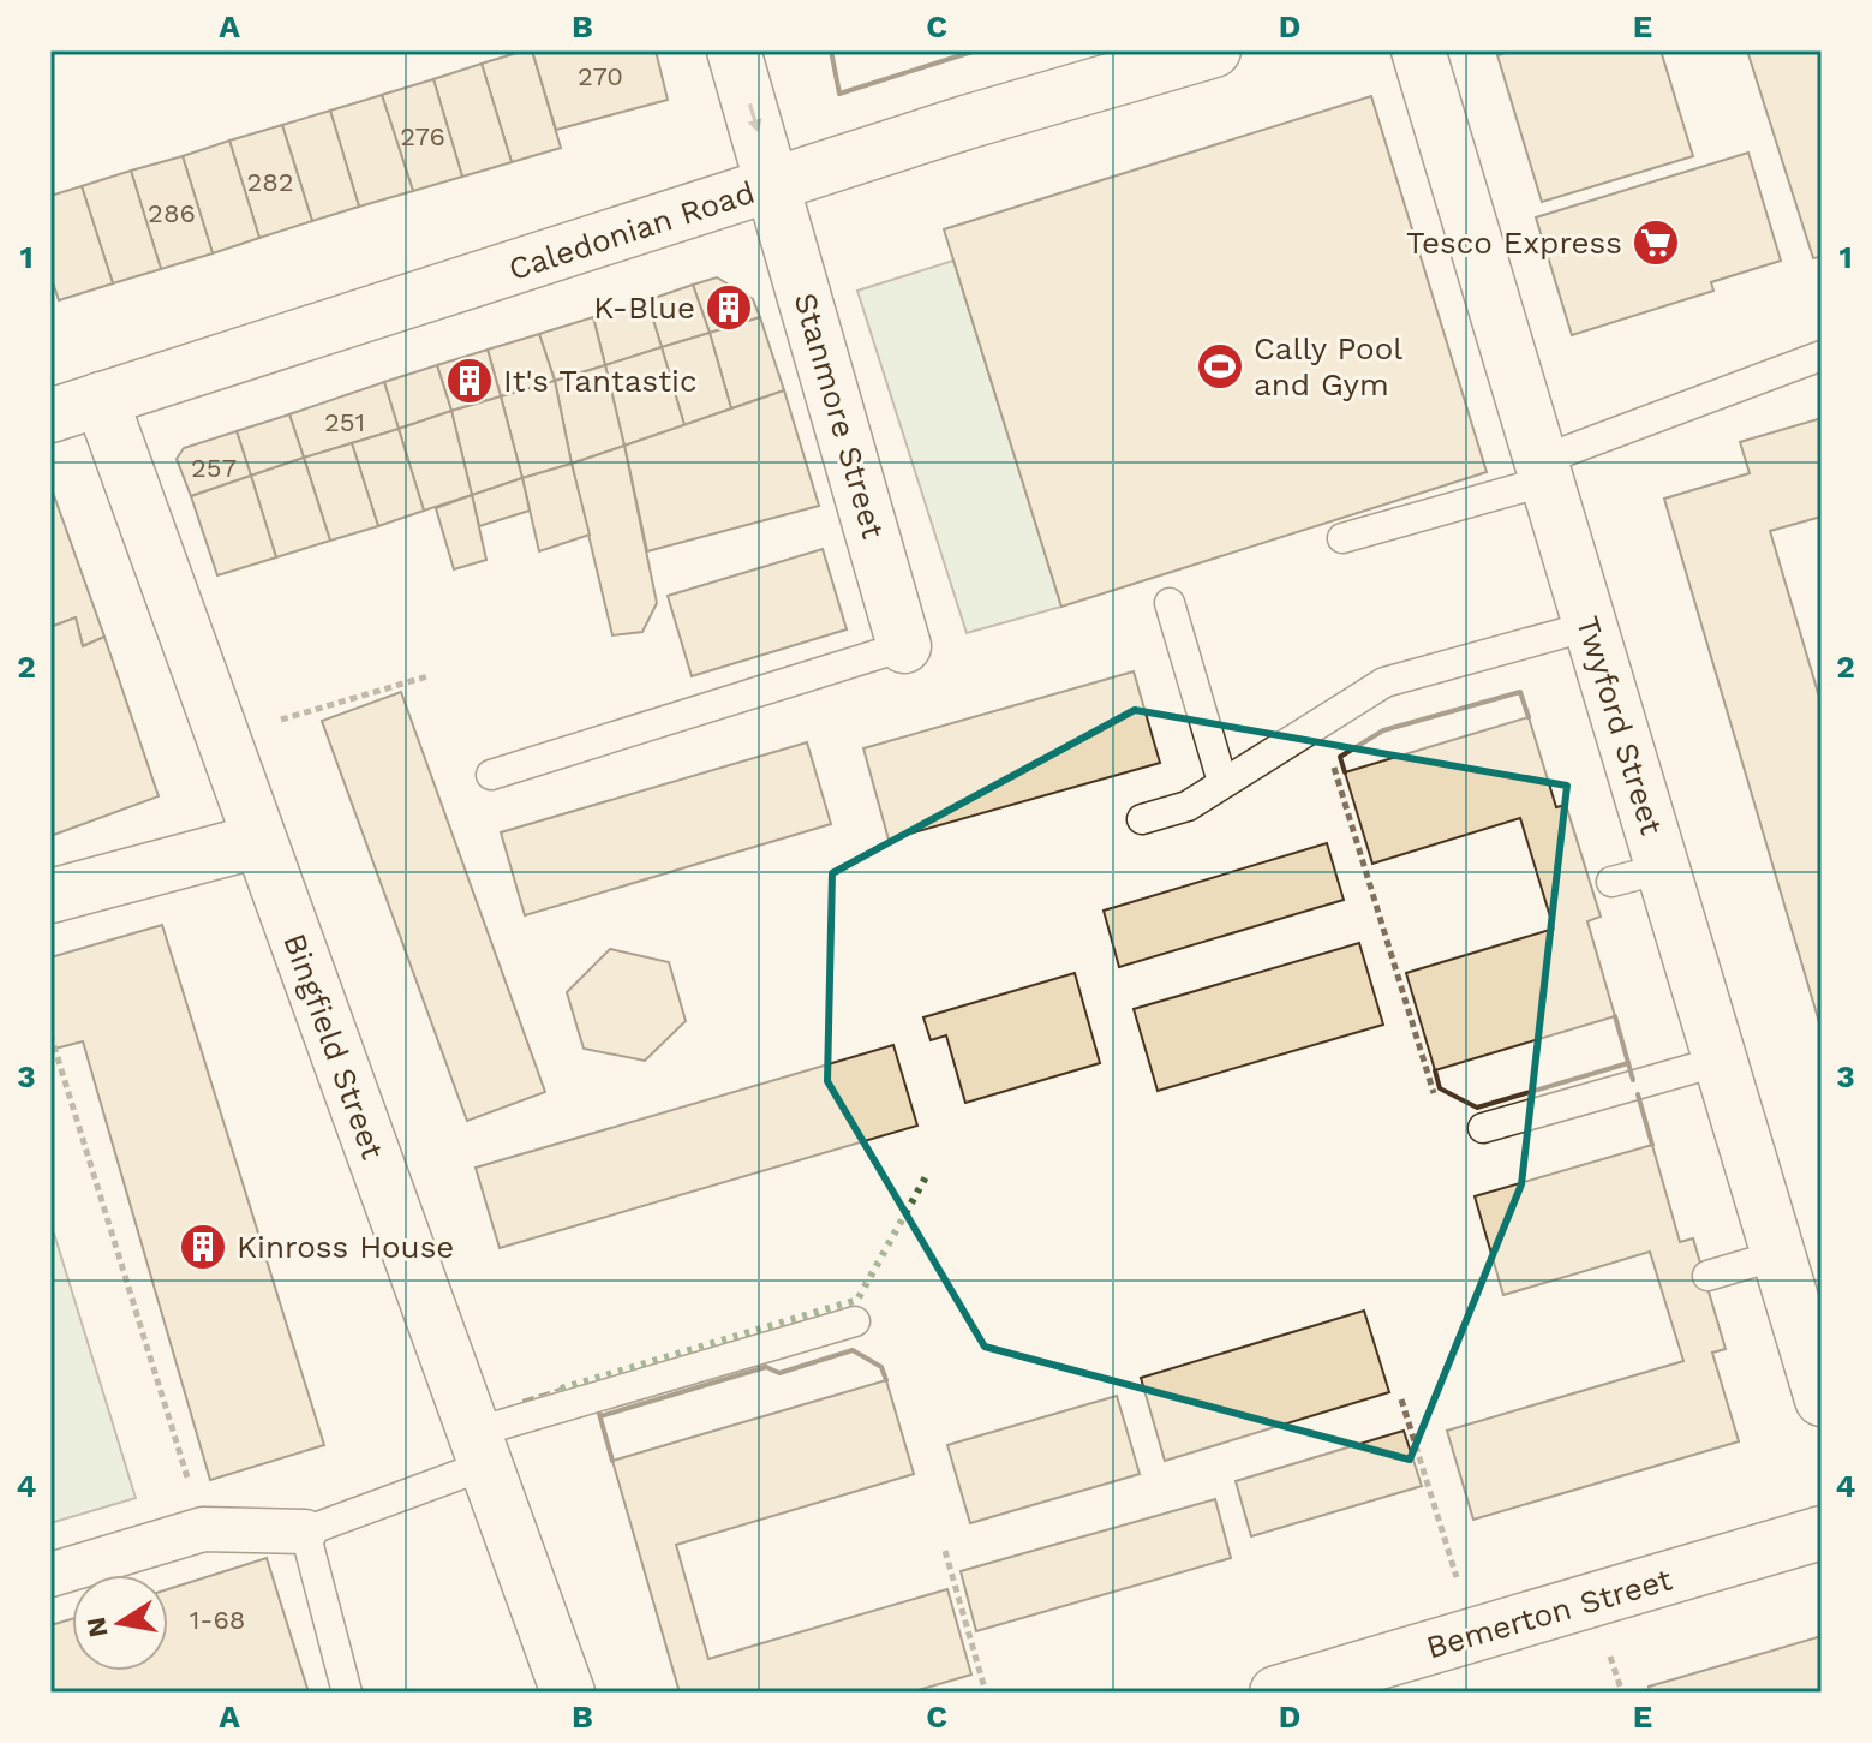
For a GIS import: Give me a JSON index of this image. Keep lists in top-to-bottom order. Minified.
{"streets":{"street":["Caledonian Road","Stanmore Street","Twyford Street","Bingfield Street","Bemerton Street"]},"crossings":[["Caledonian Road","Stanmore Street"],["Caledonian Road","Bingfield Street"]],"places":{"supermarket":["Tesco Express"],"building":["K-Blue","It's Tantastic","Kinross House"],"sports":["Cally Pool and Gym"]},"house_numbers":["270","276","282","286","251","257","1-68"],"north":"left","grid":{"columns":["A","B","C","D","E"],"rows":["1","2","3","4"]}}
